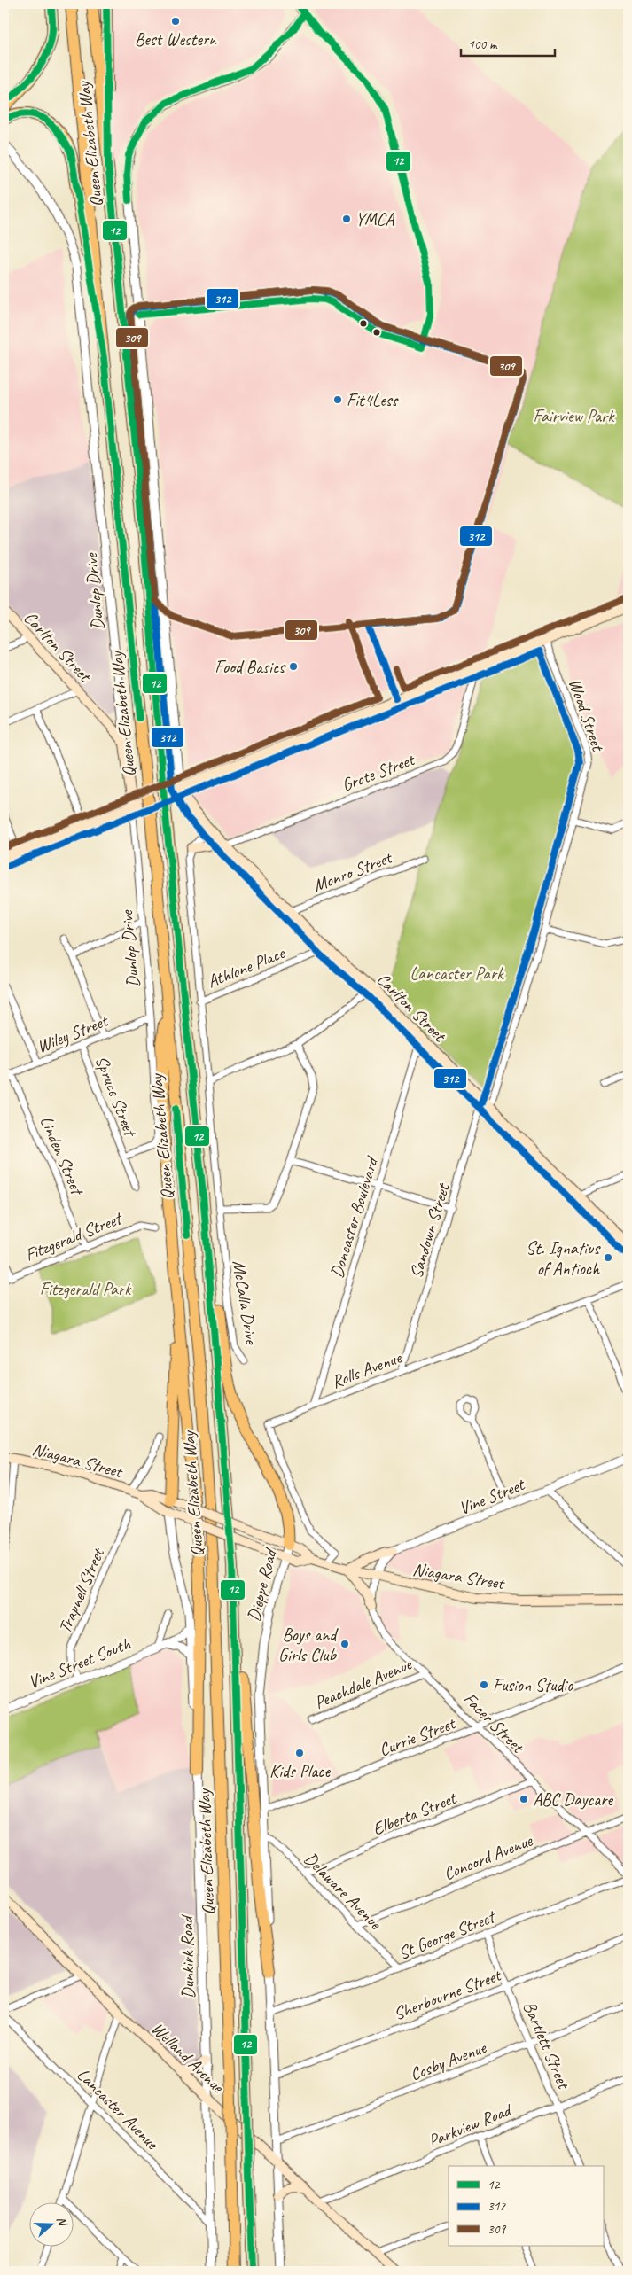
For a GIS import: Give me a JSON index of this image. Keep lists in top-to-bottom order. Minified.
{"streets":{"highway":["Queen Elizabeth Way"],"main road":["Dunlop Drive","Carlton Street","Niagara Street","Welland Avenue"],"street":["Wood Street","Grote Street","Monro Street","Athlone Place","Wiley Street","Spruce Street","Linden Street","Doncaster Boulevard","Sandown Street","Fitzgerald Street","McCalla Drive","Rolls Avenue","Vine Street","Dieppe Road","Trapnell Street","Vine Street South","Peachdale Avenue","Facer Street","Currie Street","Elberta Street","Concord Avenue","Delaware Avenue","St George Street","Dunkirk Road","Sherbourne Street","Bartlett Street","Cosby Avenue","Lancaster Avenue","Parkview Road"]},"crossings":[["Dunlop Drive","Carlton Street"],["Dunlop Drive","Wiley Street"],["Dunlop Drive","Spruce Street"],["Carlton Street","Wood Street"],["Carlton Street","Grote Street"],["Carlton Street","Monro Street"],["Carlton Street","Athlone Place"],["Carlton Street","Doncaster Boulevard"],["Carlton Street","Sandown Street"],["Athlone Place","McCalla Drive"],["Wiley Street","Spruce Street"],["Wiley Street","Linden Street"],["Linden Street","Fitzgerald Street"],["Doncaster Boulevard","Rolls Avenue"],["Sandown Street","Rolls Avenue"],["Rolls Avenue","Niagara Street"],["Niagara Street","Dieppe Road"],["Niagara Street","Facer Street"],["Niagara Street","Dunkirk Road"],["Dieppe Road","Currie Street"],["Dieppe Road","Delaware Avenue"],["Dieppe Road","St George Street"],["Dieppe Road","Sherbourne Street"],["Dieppe Road","Welland Avenue"],["Dieppe Road","Cosby Avenue"],["Trapnell Street","Vine Street South"],["Vine Street South","Dunkirk Road"],["Peachdale Avenue","Facer Street"],["Facer Street","Currie Street"],["Facer Street","Elberta Street"],["Facer Street","Concord Avenue"],["Elberta Street","Delaware Avenue"],["Concord Avenue","Delaware Avenue"],["Delaware Avenue","St George Street"],["St George Street","Bartlett Street"],["Dunkirk Road","Welland Avenue"],["Dunkirk Road","Lancaster Avenue"],["Sherbourne Street","Bartlett Street"],["Bartlett Street","Cosby Avenue"],["Bartlett Street","Parkview Road"],["Welland Avenue","Parkview Road"]],"parks":["Fairview Park","Lancaster Park","Fitzgerald Park"],"places":["Best Western","YMCA","Fit4Less","Food Basics","St. Ignatius of Antioch","Boys and Girls Club","Fusion Studio","Kids Place","ABC Daycare"],"lines":["transit line 12","transit line 312","transit line 309"],"legend":["12","312","309"],"scale_bar":"100 m","north":"right"}
